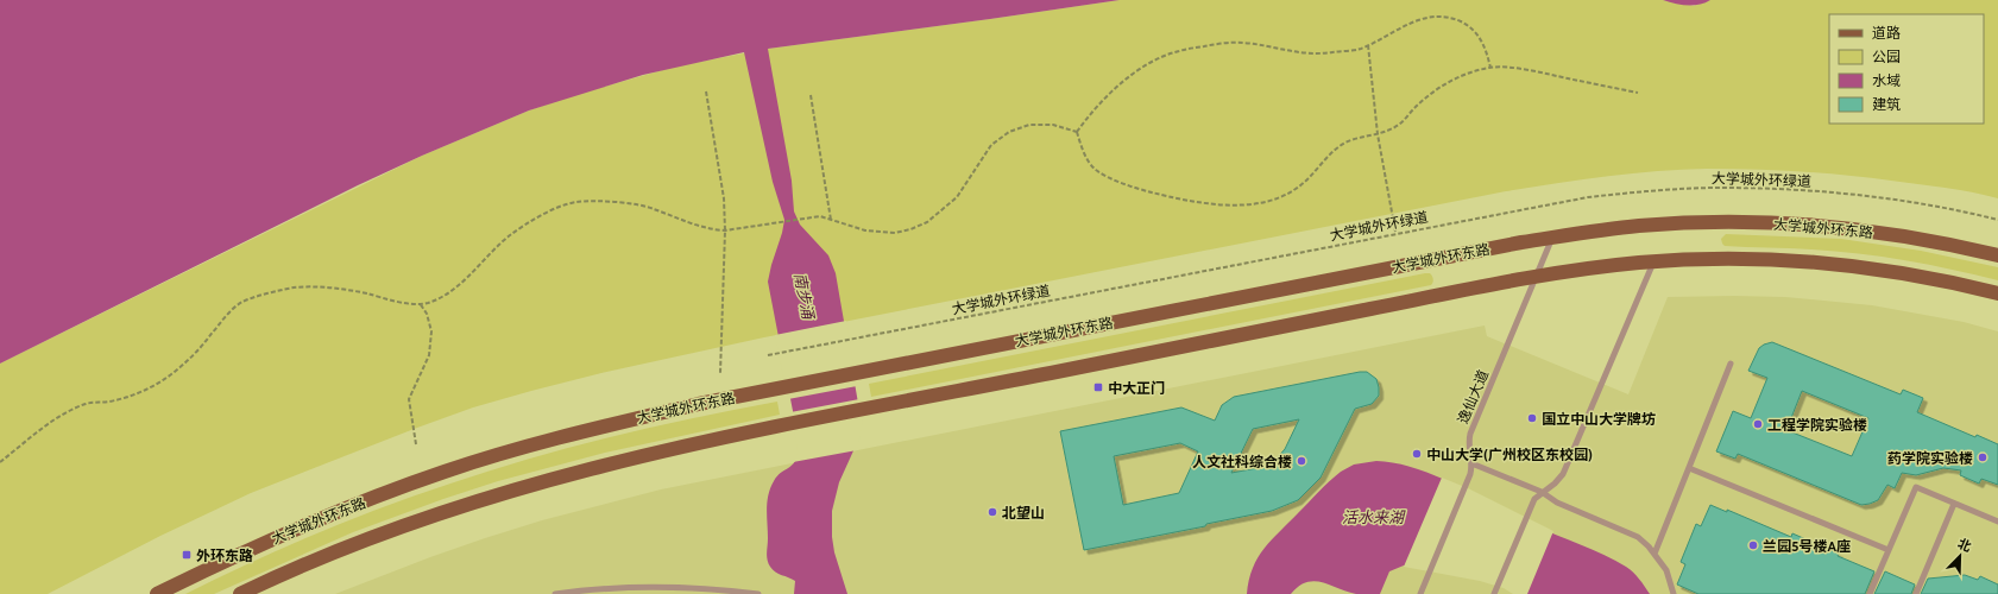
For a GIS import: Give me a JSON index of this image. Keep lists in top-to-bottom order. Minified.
{"streets":{"main road":["大学城外环东路"],"lane":["逸仙大道"],"path":["大学城外环绿道"]},"crossings":[["大学城外环东路","逸仙大道"]],"water":["南步涌","活水来湖"],"places":{"transit":["中大正门","外环东路"],"other":["国立中山大学牌坊","工程学院实验楼","中山大学(广州校区东校园)","药学院实验楼","人文社科综合楼","北望山","兰园5号楼A座"]},"legend":["道路","公园","水域","建筑"],"north":"top right"}
